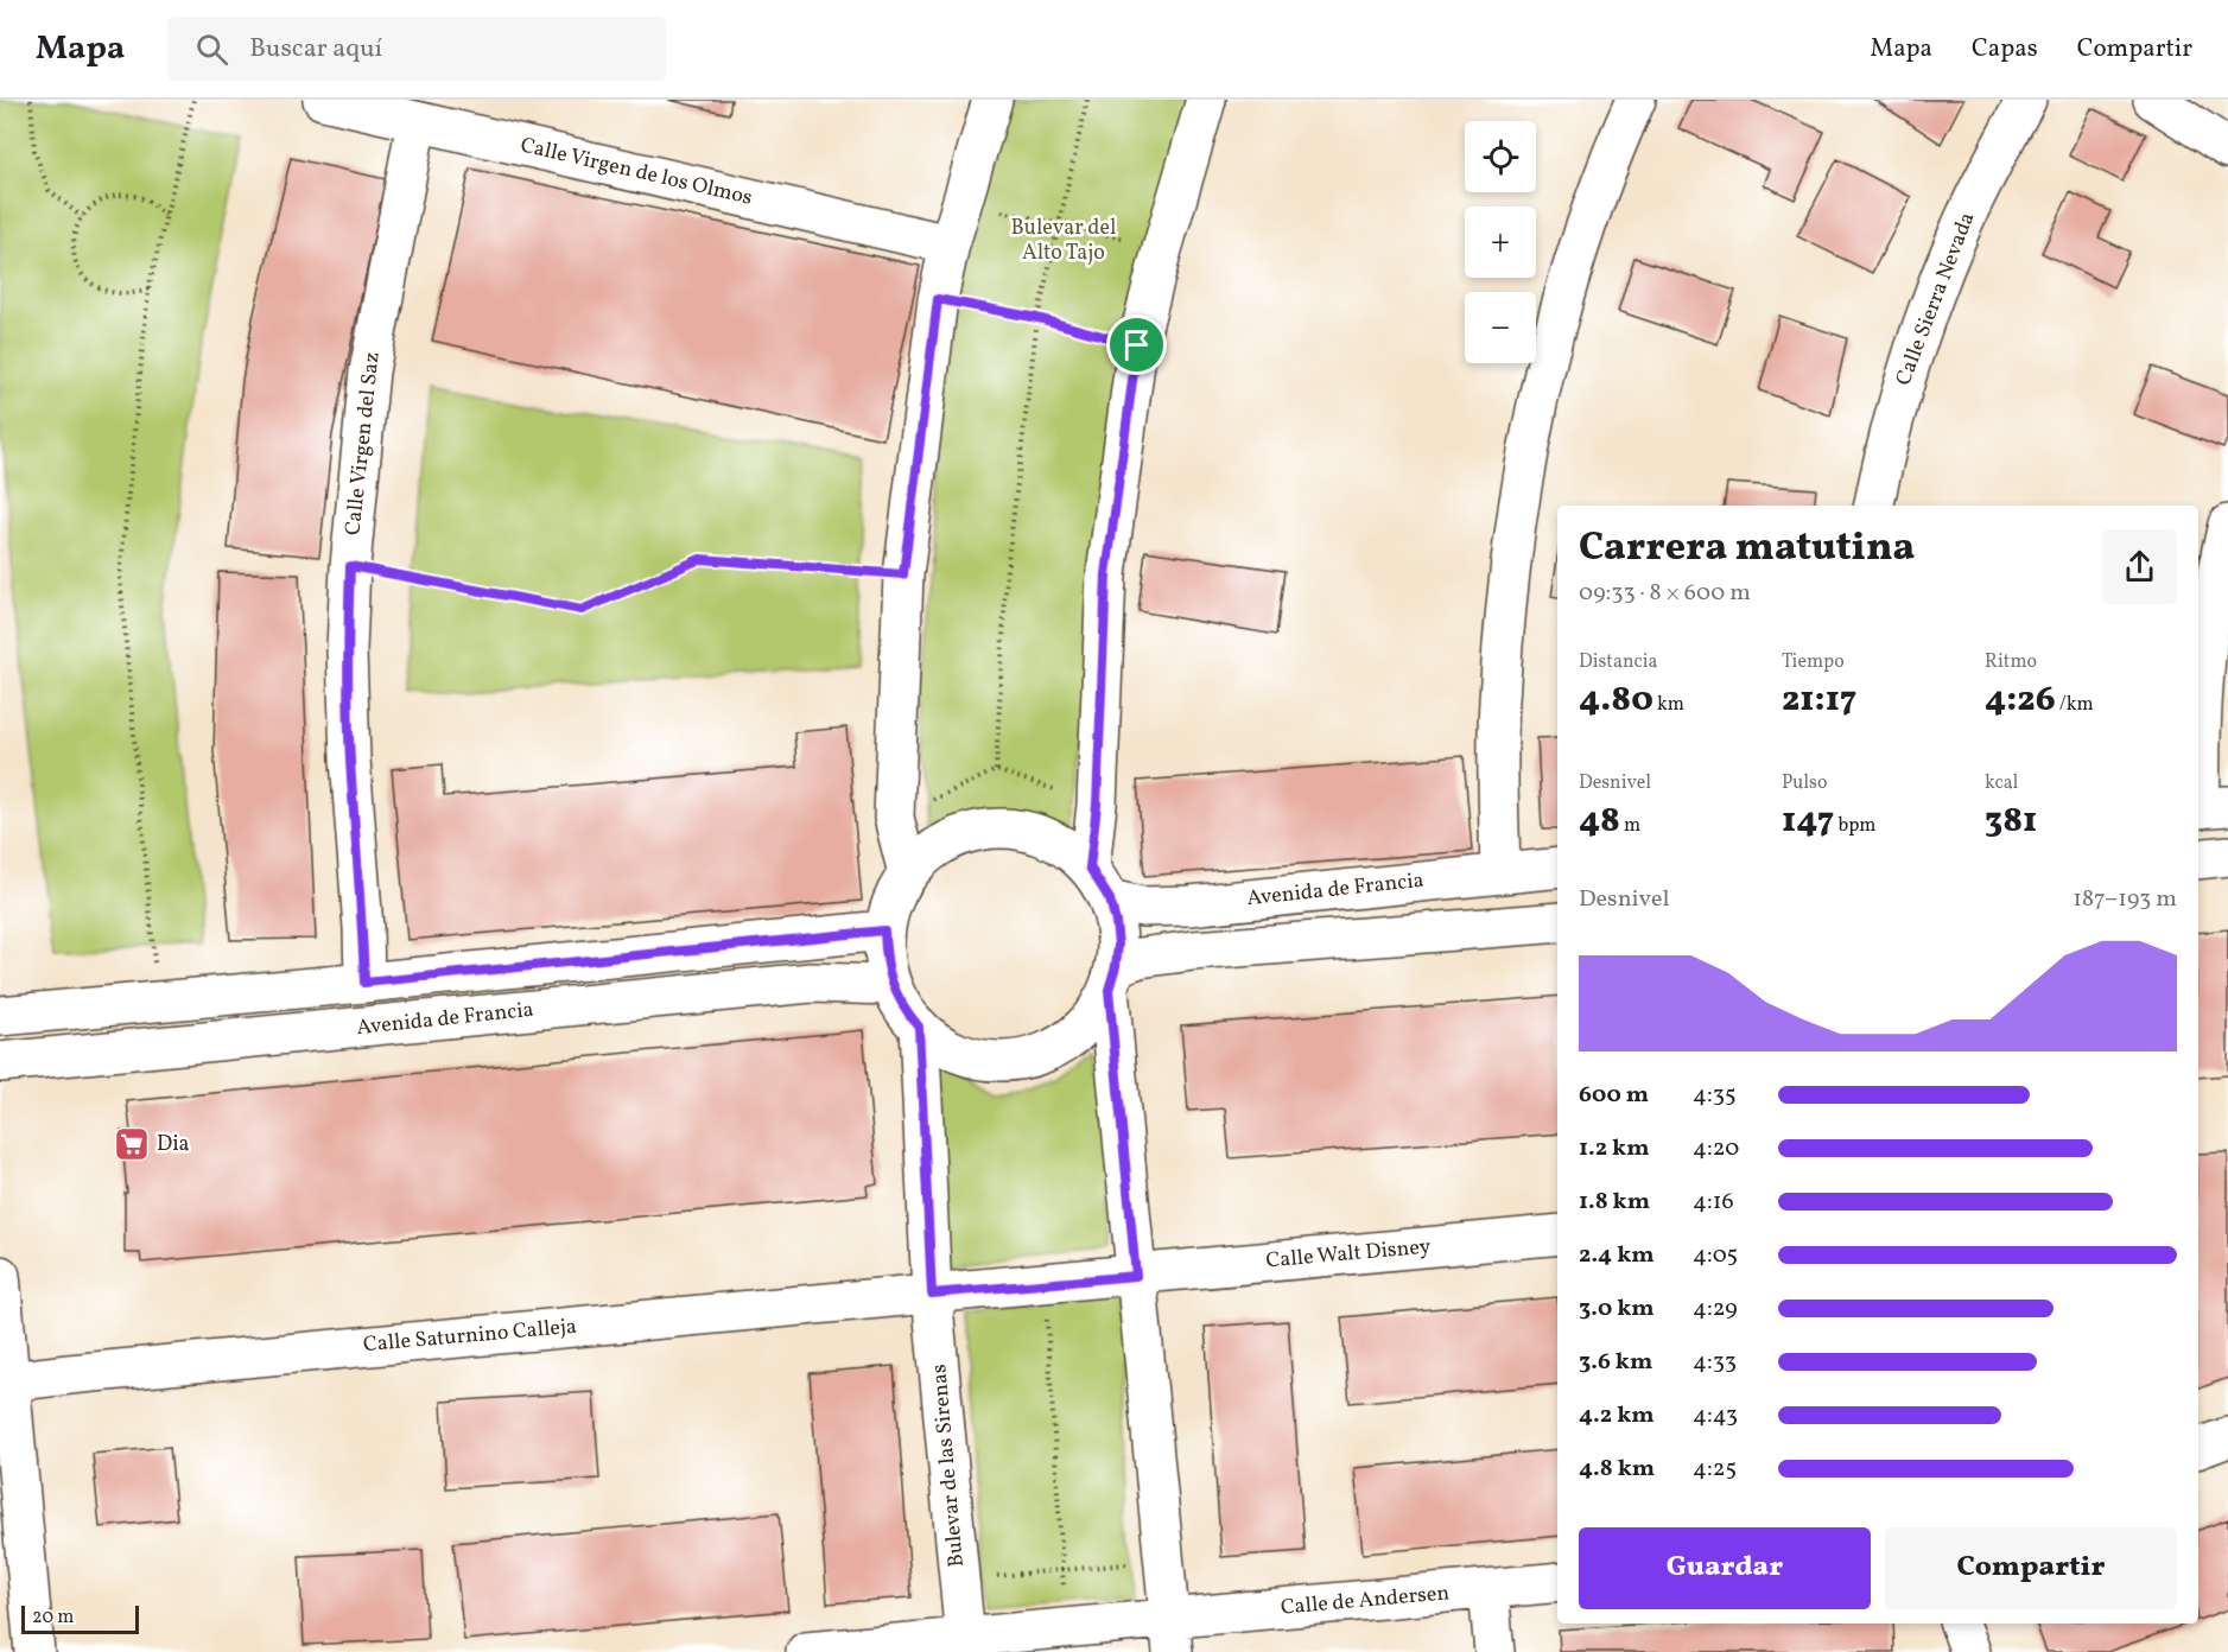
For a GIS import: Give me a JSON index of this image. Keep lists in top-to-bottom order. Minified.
{"streets":{"street":["Calle Virgen de los Olmos","Calle Sierra Nevada","Calle Virgen del Saz","Avenida de Francia","Calle Walt Disney","Calle Saturnino Calleja","Bulevar de las Sirenas","Calle de Andersen"]},"crossings":[["Calle Virgen de los Olmos","Calle Virgen del Saz"],["Calle Virgen del Saz","Avenida de Francia"],["Avenida de Francia","Bulevar de las Sirenas"],["Calle Saturnino Calleja","Bulevar de las Sirenas"]],"parks":["Bulevar del Alto Tajo"],"places":{"supermarket":["Dia"]},"scale_bar":"20 m","page":{"header":"Mapa","search":"Buscar aquí","nav":["Mapa","Capas","Compartir"],"map_buttons":["+","−"],"heading":["Carrera matutina","09:33 · 8 × 600 m"],"stats":[["Distancia","4.80 km"],["Tiempo","21:17"],["Ritmo","4:26 /km"],["Desnivel","48 m"],["Pulso","147 bpm"],["kcal","381"]],"chart":["Desnivel","187–193 m"],"list":[{"name":"600 m","note":"4:35"},{"name":"1.2 km","note":"4:20"},{"name":"1.8 km","note":"4:16"},{"name":"2.4 km","note":"4:05"},{"name":"3.0 km","note":"4:29"},{"name":"3.6 km","note":"4:33"},{"name":"4.2 km","note":"4:43"},{"name":"4.8 km","note":"4:25"}],"buttons":["Guardar","Compartir"],"scale":"20 m"}}
